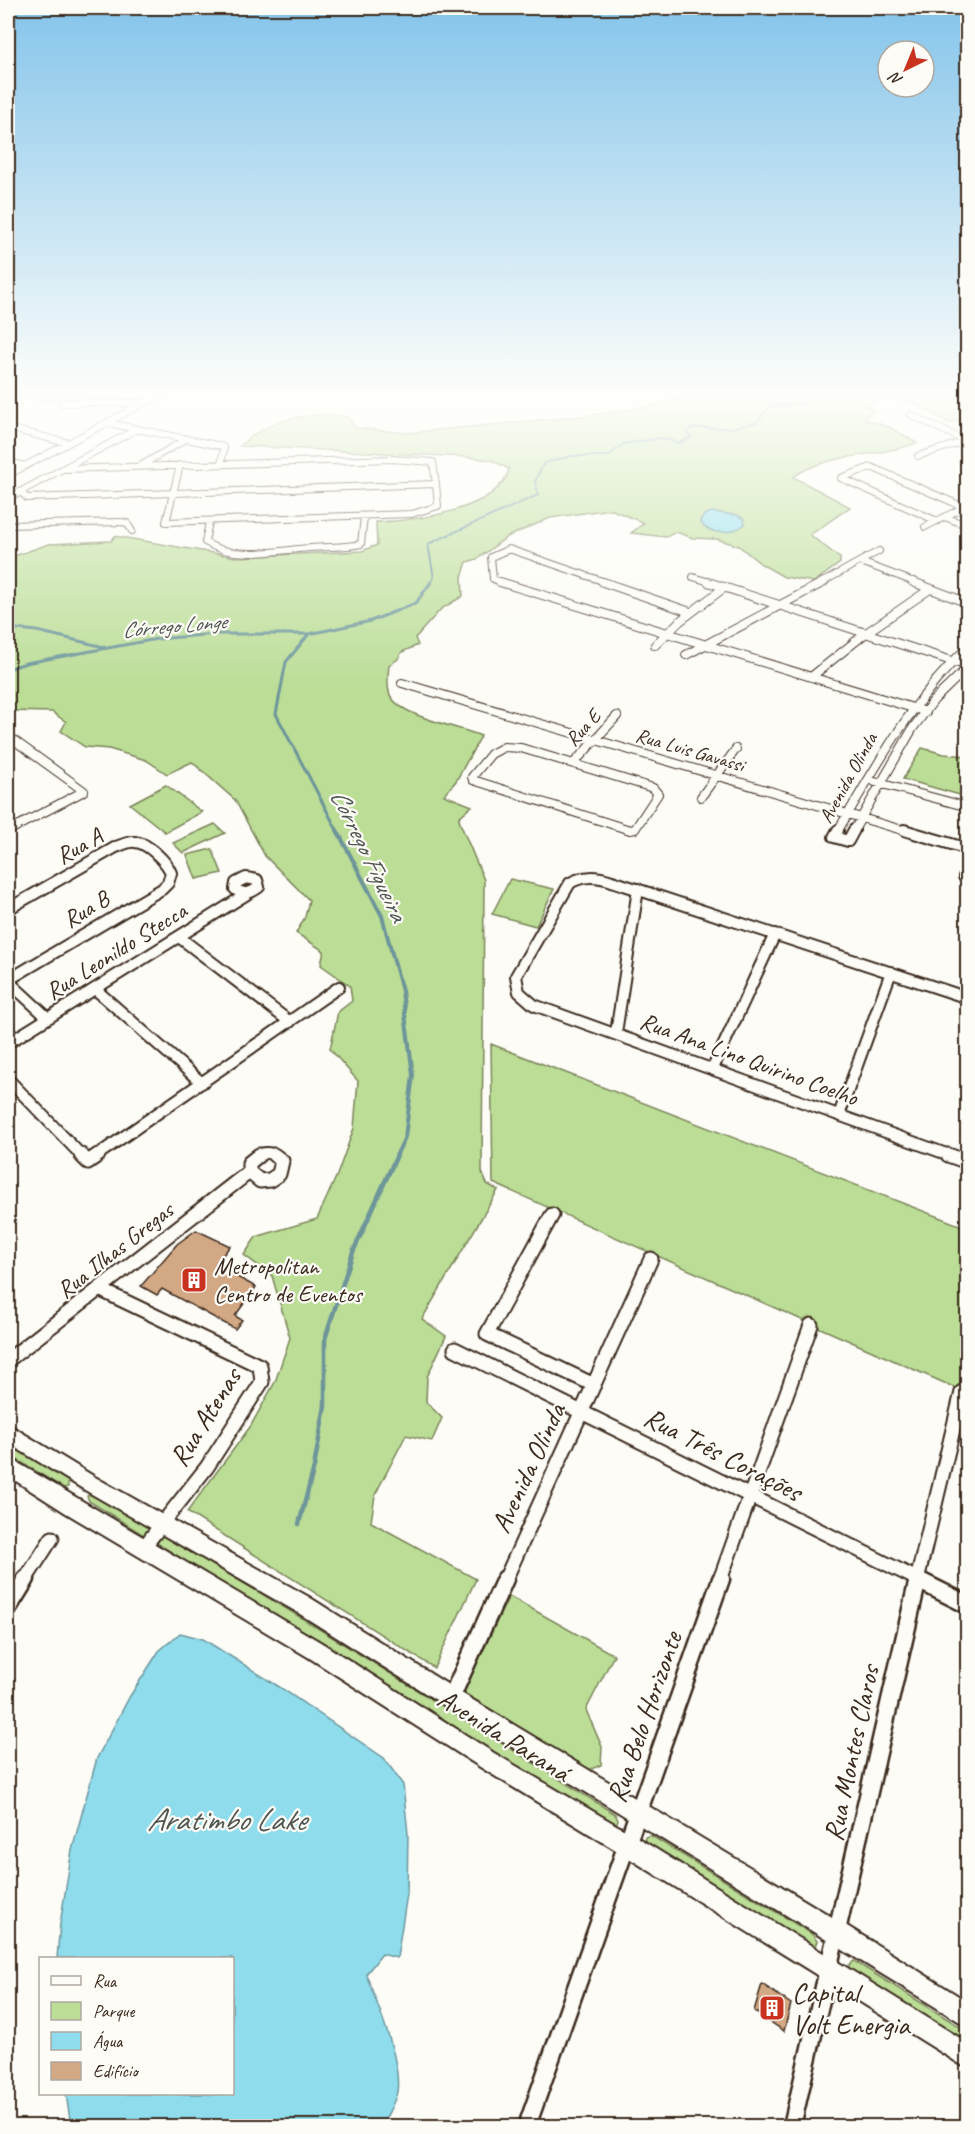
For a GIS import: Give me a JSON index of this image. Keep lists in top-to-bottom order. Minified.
{"streets":{"main road":["Avenida Paraná"],"street":["Rua E","Rua Luis Gavassi","Avenida Olinda","Rua A","Rua B","Rua Leonildo Stecca","Rua Ana Lino Quirino Coelho","Rua Ilhas Gregas","Rua Atenas","Rua Três Corações","Rua Belo Horizonte","Rua Montes Claros"]},"crossings":[["Rua E","Rua Luis Gavassi"],["Rua Luis Gavassi","Avenida Olinda"],["Avenida Olinda","Rua Três Corações"],["Avenida Olinda","Avenida Paraná"],["Rua A","Rua B"],["Rua Ilhas Gregas","Rua Atenas"],["Rua Atenas","Avenida Paraná"],["Rua Três Corações","Rua Belo Horizonte"],["Rua Três Corações","Rua Montes Claros"],["Rua Belo Horizonte","Avenida Paraná"],["Avenida Paraná","Rua Montes Claros"]],"water":["Córrego Longe","Córrego Figueira","Aratimbo Lake"],"places":{"building":["Metropolitan Centro de Eventos","Capital Volt Energia"]},"legend":["Rua","Parque","Água","Edifício"],"north":"bottom left"}
